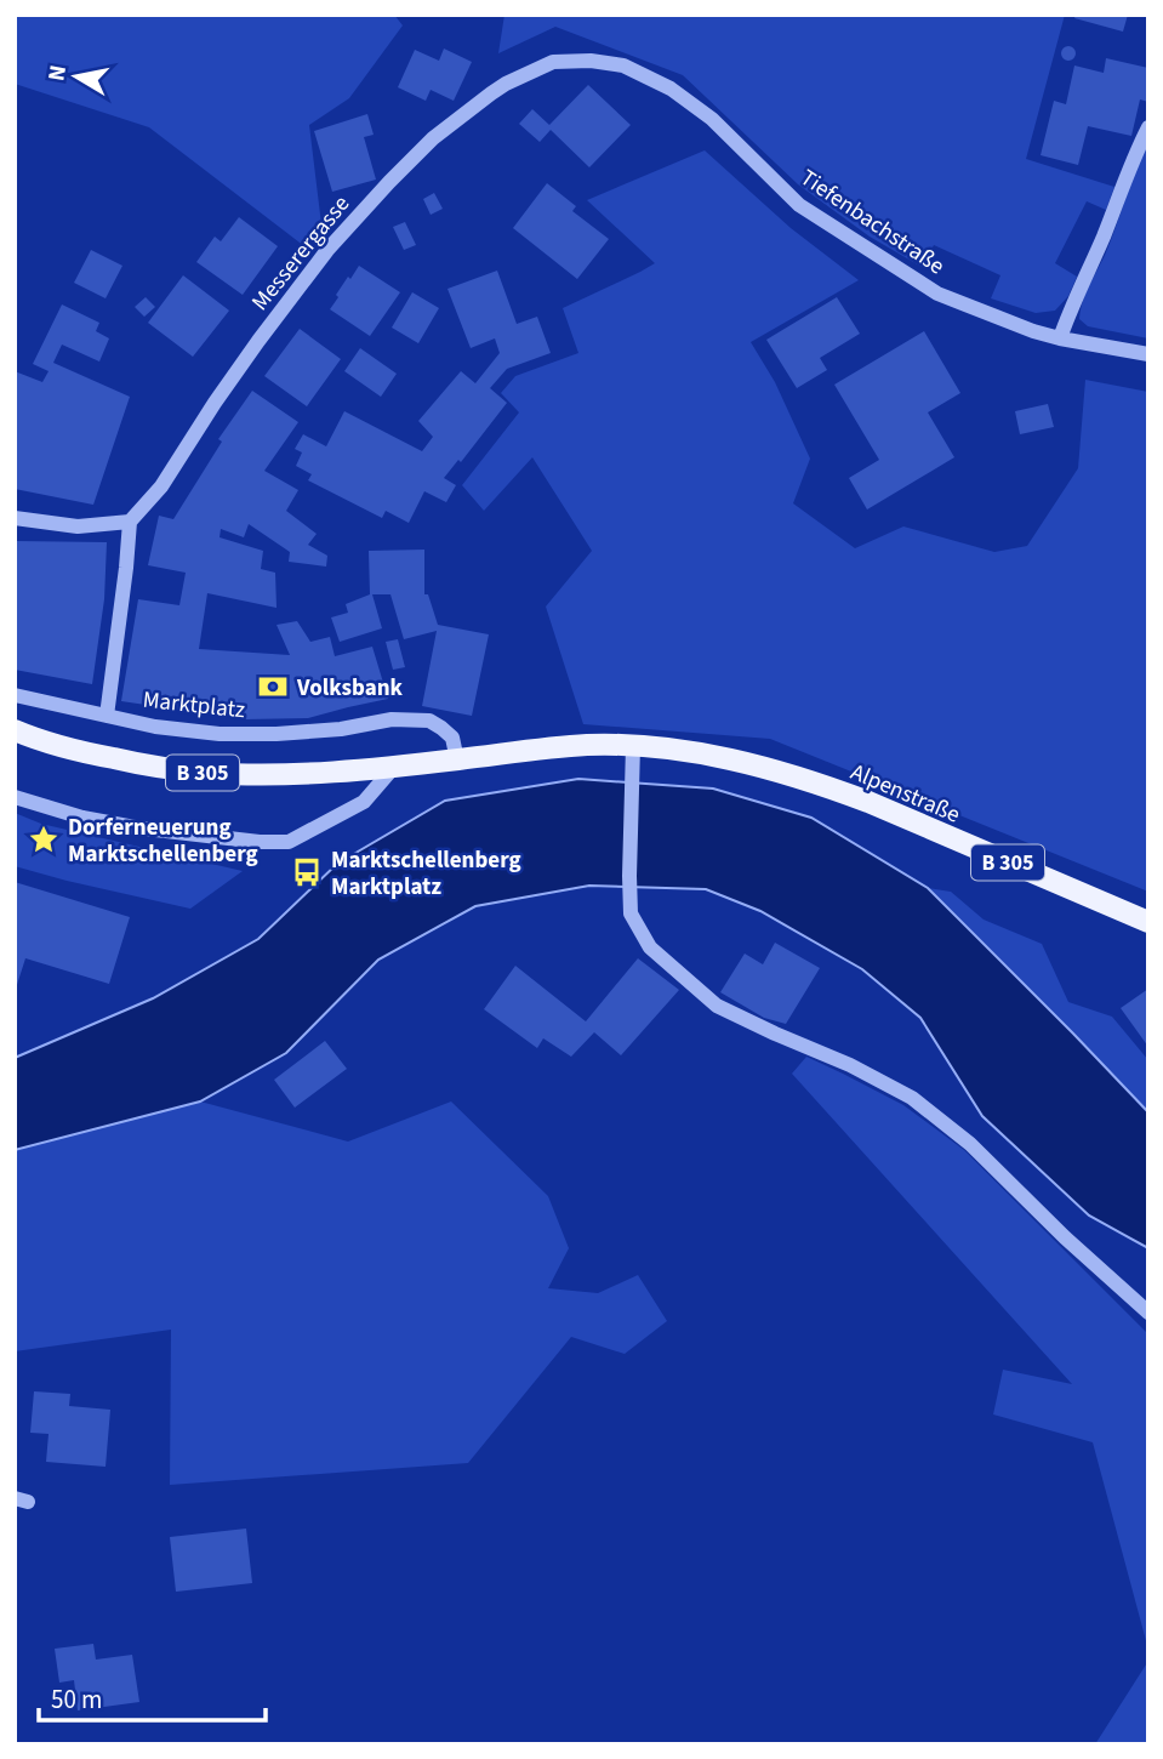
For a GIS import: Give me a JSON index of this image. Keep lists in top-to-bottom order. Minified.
{"streets":{"main road":["B 305","Alpenstraße"],"street":["Tiefenbachstraße","Messerergasse","Marktplatz"]},"crossings":[["Tiefenbachstraße","Messerergasse"],["Messerergasse","Marktplatz"],["Marktplatz","B 305"],["B 305","Alpenstraße"]],"places":{"bank":["Volksbank"],"place":["Dorferneuerung Marktschellenberg"],"bus stop":["Marktschellenberg Marktplatz"]},"scale_bar":"50 m","north":"left"}
